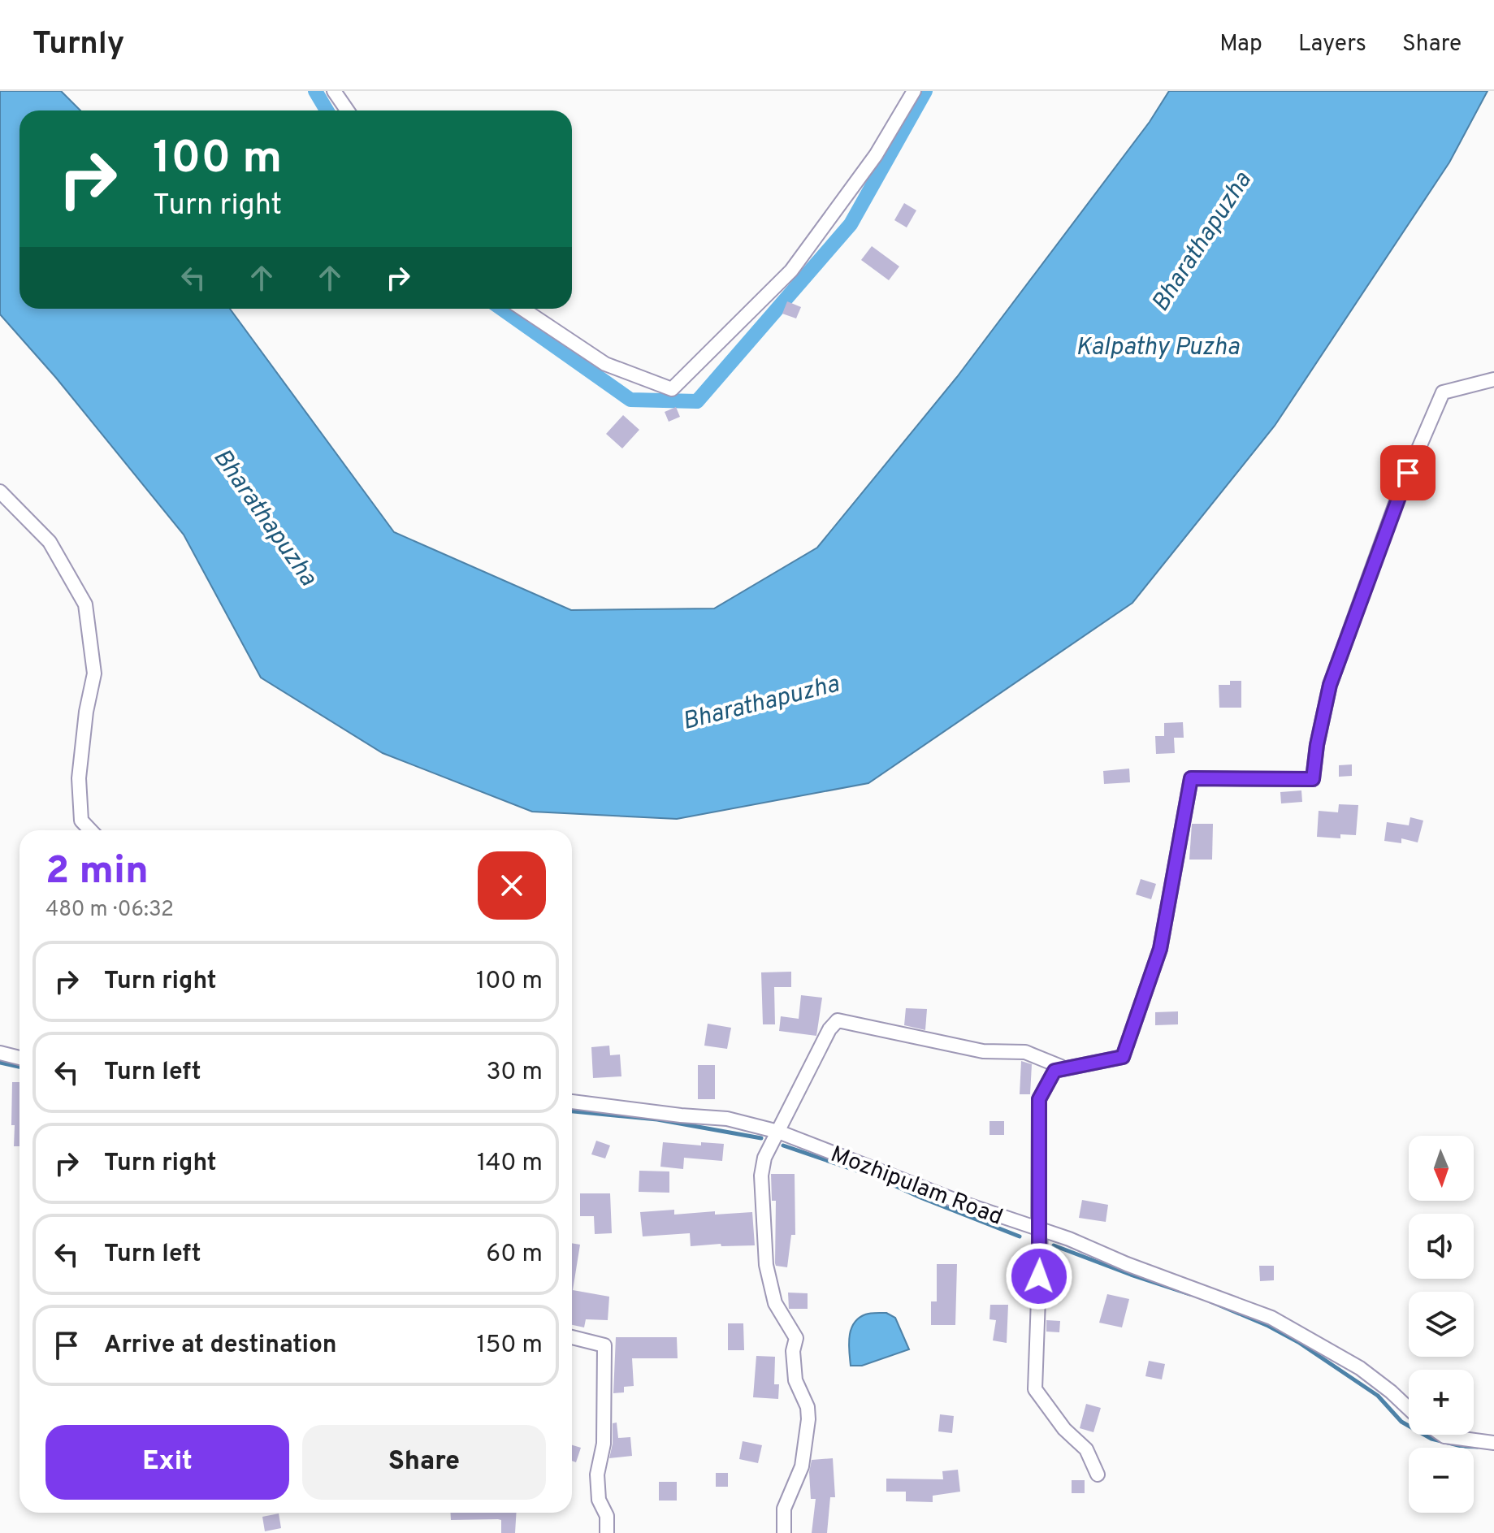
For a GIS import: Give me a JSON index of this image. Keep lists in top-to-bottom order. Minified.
{"streets":{"street":["Mozhipulam Road"]},"water":["Bharathapuzha","Kalpathy Puzha"],"north":"bottom","page":{"header":"Turnly","nav":["Map","Layers","Share"],"turn":["100 m","Turn right"],"heading":["2 min","480 m · 06:32"],"list":[{"name":"Turn right","value":"100 m"},{"name":"Turn left","value":"30 m"},{"name":"Turn right","value":"140 m"},{"name":"Turn left","value":"60 m"},{"name":"Arrive at destination","value":"150 m"}],"map_buttons":["+","−"],"buttons":["Exit","Share"]}}
